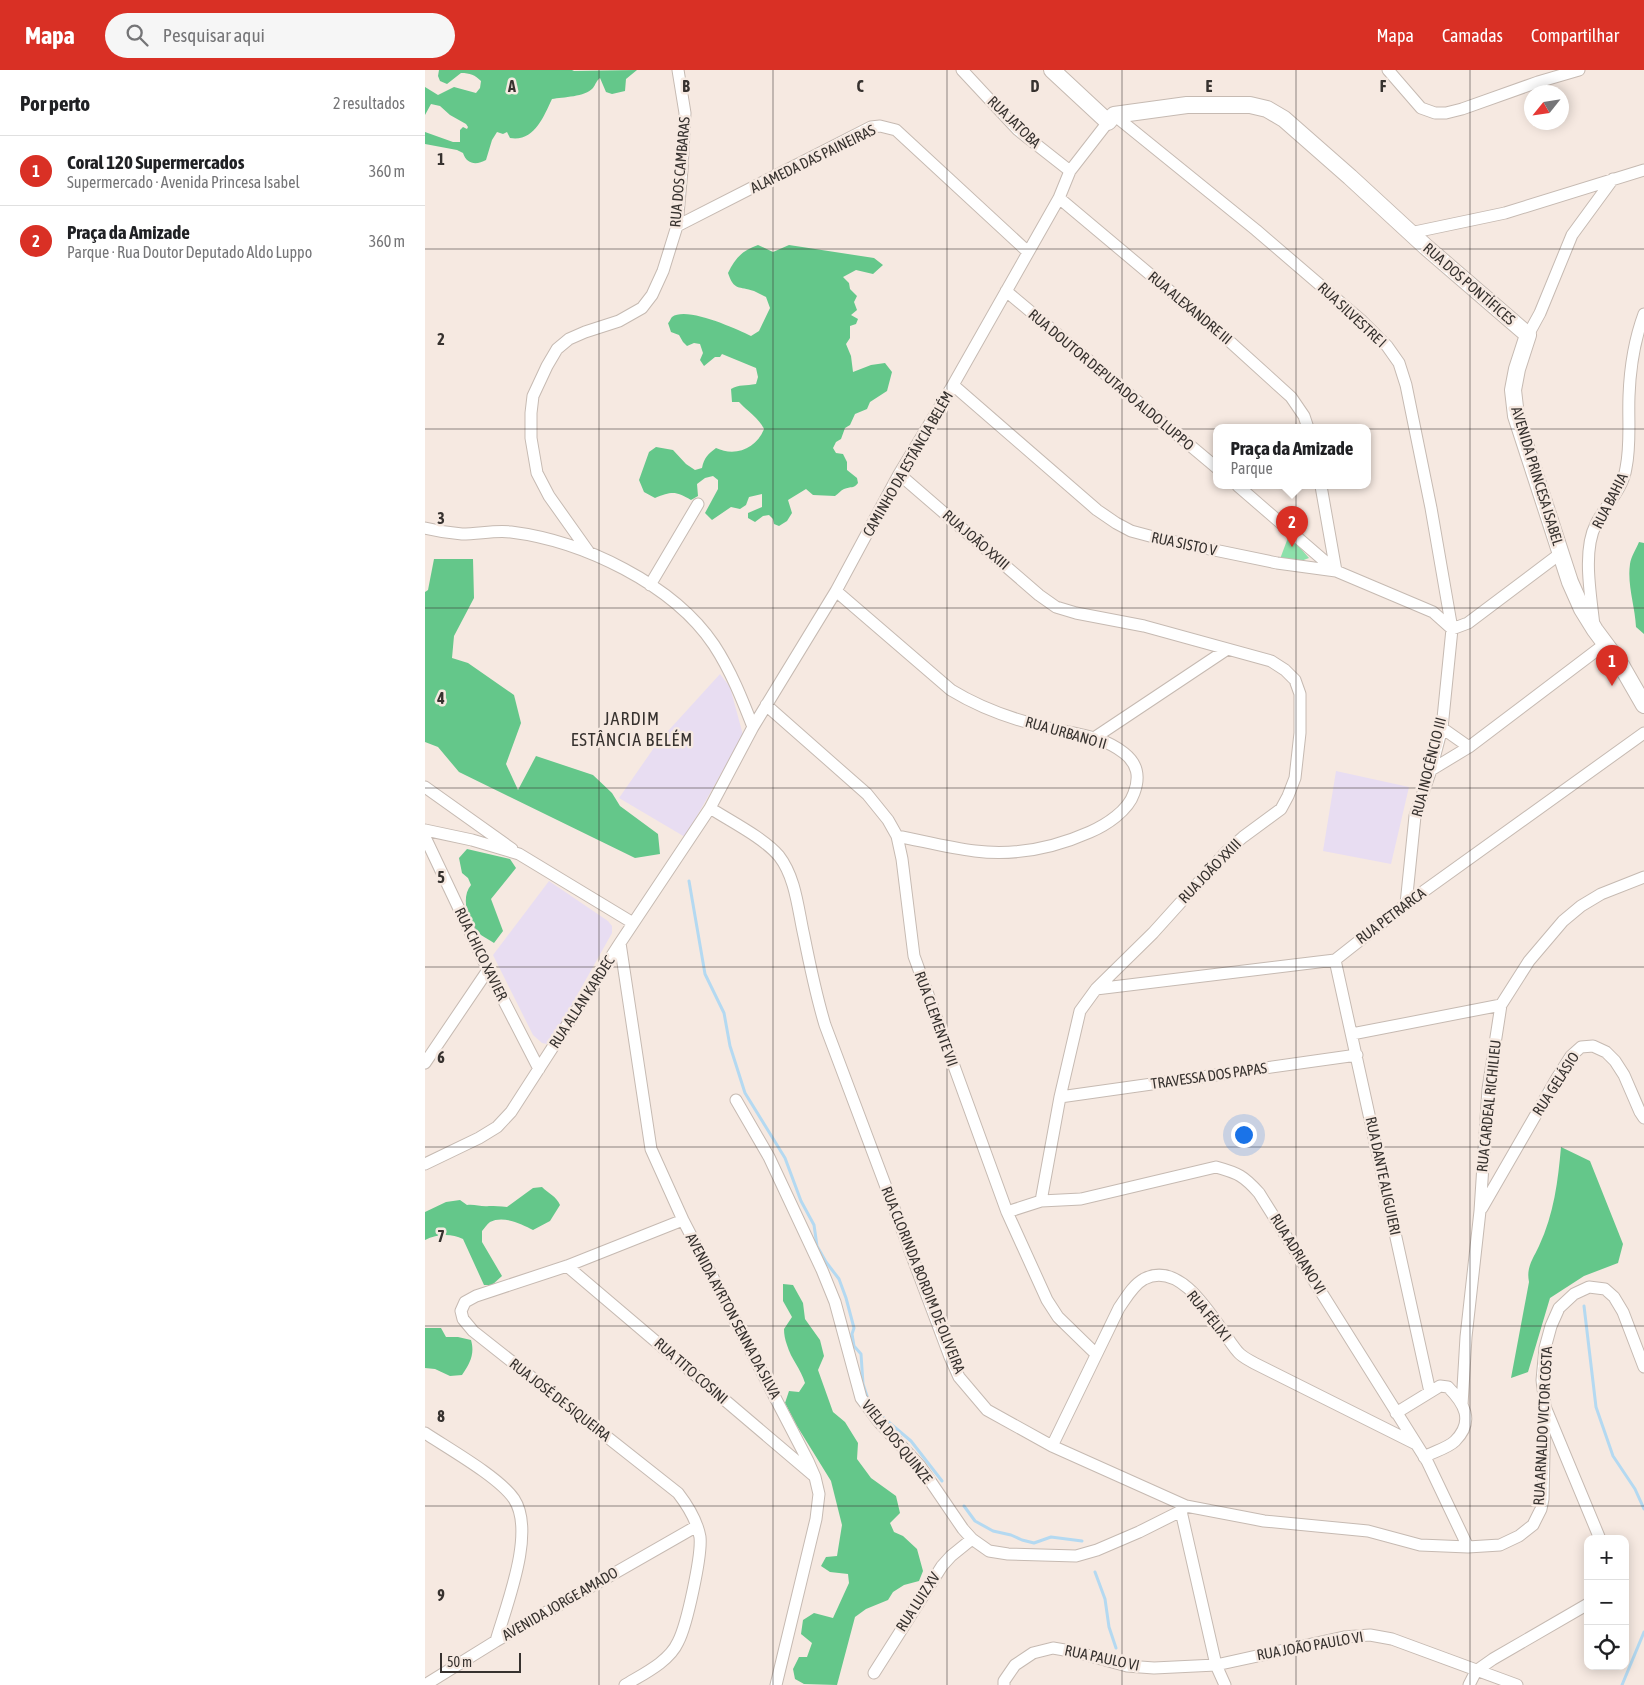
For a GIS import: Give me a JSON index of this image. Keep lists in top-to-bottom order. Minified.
{"streets":{"street":["RUA JATOBA","ALAMEDA DAS PAINEIRAS","RUA DOS CAMBARAS","RUA DOS PONTÍFICES","RUA ALEXANDRE III","RUA SILVESTRE I","RUA DOUTOR DEPUTADO ALDO LUPPO","CAMINHO DA ESTÂNCIA BELÉM","AVENIDA PRINCESA ISABEL","RUA BAHIA","RUA JOÃO XXIII","RUA SISTO V","RUA URBANO II","RUA INOCÊNCIO III","RUA PETRARCA","RUA CHICO XAVIER","RUA ALLAN KARDEC","RUA CLEMENTE VII","TRAVESSA DOS PAPAS","RUA GELÁSIO","RUA CARDEAL RICHILIEU","RUA DANTE ALIGUIERI","RUA ADRIANO VI","RUA CLORINDA BORDIM DE OLIVEIRA","AVENIDA AYRTON SENNA DA SILVA","RUA FÉLIX I","RUA TITO COSINI","RUA JOSÉ DE SIQUEIRA","RUA ARNALDO VICTOR COSTA","VIELA DOS QUINZE","RUA LUIZ XV","AVENIDA JORGE AMADO","RUA JOÃO PAULO VI","RUA PAULO VI"]},"crossings":[["RUA JATOBA","CAMINHO DA ESTÂNCIA BELÉM"],["ALAMEDA DAS PAINEIRAS","RUA DOS CAMBARAS"],["ALAMEDA DAS PAINEIRAS","CAMINHO DA ESTÂNCIA BELÉM"],["RUA DOS PONTÍFICES","RUA SILVESTRE I"],["RUA DOS PONTÍFICES","CAMINHO DA ESTÂNCIA BELÉM"],["RUA DOS PONTÍFICES","AVENIDA PRINCESA ISABEL"],["RUA ALEXANDRE III","CAMINHO DA ESTÂNCIA BELÉM"],["RUA SILVESTRE I","CAMINHO DA ESTÂNCIA BELÉM"],["RUA SILVESTRE I","RUA SISTO V"],["RUA SILVESTRE I","RUA INOCÊNCIO III"],["RUA DOUTOR DEPUTADO ALDO LUPPO","CAMINHO DA ESTÂNCIA BELÉM"],["CAMINHO DA ESTÂNCIA BELÉM","RUA JOÃO XXIII"],["CAMINHO DA ESTÂNCIA BELÉM","RUA SISTO V"],["CAMINHO DA ESTÂNCIA BELÉM","RUA URBANO II"],["CAMINHO DA ESTÂNCIA BELÉM","RUA ALLAN KARDEC"],["CAMINHO DA ESTÂNCIA BELÉM","RUA CLEMENTE VII"],["CAMINHO DA ESTÂNCIA BELÉM","RUA CLORINDA BORDIM DE OLIVEIRA"],["AVENIDA PRINCESA ISABEL","RUA BAHIA"],["RUA JOÃO XXIII","TRAVESSA DOS PAPAS"],["RUA JOÃO XXIII","RUA ADRIANO VI"],["RUA SISTO V","RUA INOCÊNCIO III"],["RUA URBANO II","RUA CLEMENTE VII"],["RUA INOCÊNCIO III","RUA PETRARCA"],["RUA PETRARCA","RUA DANTE ALIGUIERI"],["RUA CHICO XAVIER","RUA ALLAN KARDEC"],["RUA ALLAN KARDEC","RUA CLORINDA BORDIM DE OLIVEIRA"],["RUA ALLAN KARDEC","AVENIDA AYRTON SENNA DA SILVA"],["RUA CLEMENTE VII","RUA ADRIANO VI"],["RUA CLEMENTE VII","RUA FÉLIX I"],["TRAVESSA DOS PAPAS","RUA DANTE ALIGUIERI"],["RUA GELÁSIO","RUA CARDEAL RICHILIEU"],["RUA CARDEAL RICHILIEU","RUA DANTE ALIGUIERI"],["RUA CARDEAL RICHILIEU","RUA ADRIANO VI"],["RUA CARDEAL RICHILIEU","RUA FÉLIX I"],["RUA DANTE ALIGUIERI","RUA ADRIANO VI"],["RUA DANTE ALIGUIERI","RUA FÉLIX I"],["RUA ADRIANO VI","RUA CLORINDA BORDIM DE OLIVEIRA"],["RUA ADRIANO VI","RUA FÉLIX I"],["RUA ADRIANO VI","RUA ARNALDO VICTOR COSTA"],["RUA CLORINDA BORDIM DE OLIVEIRA","RUA FÉLIX I"],["RUA CLORINDA BORDIM DE OLIVEIRA","RUA ARNALDO VICTOR COSTA"],["RUA CLORINDA BORDIM DE OLIVEIRA","VIELA DOS QUINZE"],["AVENIDA AYRTON SENNA DA SILVA","RUA TITO COSINI"],["AVENIDA AYRTON SENNA DA SILVA","RUA JOSÉ DE SIQUEIRA"],["RUA TITO COSINI","RUA JOSÉ DE SIQUEIRA"],["RUA JOSÉ DE SIQUEIRA","AVENIDA JORGE AMADO"],["VIELA DOS QUINZE","RUA LUIZ XV"],["RUA JOÃO PAULO VI","RUA PAULO VI"]],"districts":["JARDIM ESTÂNCIA BELÉM"],"scale_bar":"50 m","north":"bottom left","page":{"header":"Mapa","search":"Pesquisar aqui","nav":["Mapa","Camadas","Compartilhar"],"heading":["Por perto","2 resultados"],"list":[{"mark":"1","name":"Coral 120 Supermercados","note":"Supermercado · Avenida Princesa Isabel","value":"360 m"},{"mark":"2","name":"Praça da Amizade","note":"Parque · Rua Doutor Deputado Aldo Luppo","value":"360 m"}],"popup":["Praça da Amizade","Parque"],"pins":["2","1"],"map_buttons":["+","−"],"scale":"50 m"},"grid":{"columns":["A","B","C","D","E","F"],"rows":["1","2","3","4","5","6","7","8","9"]}}
